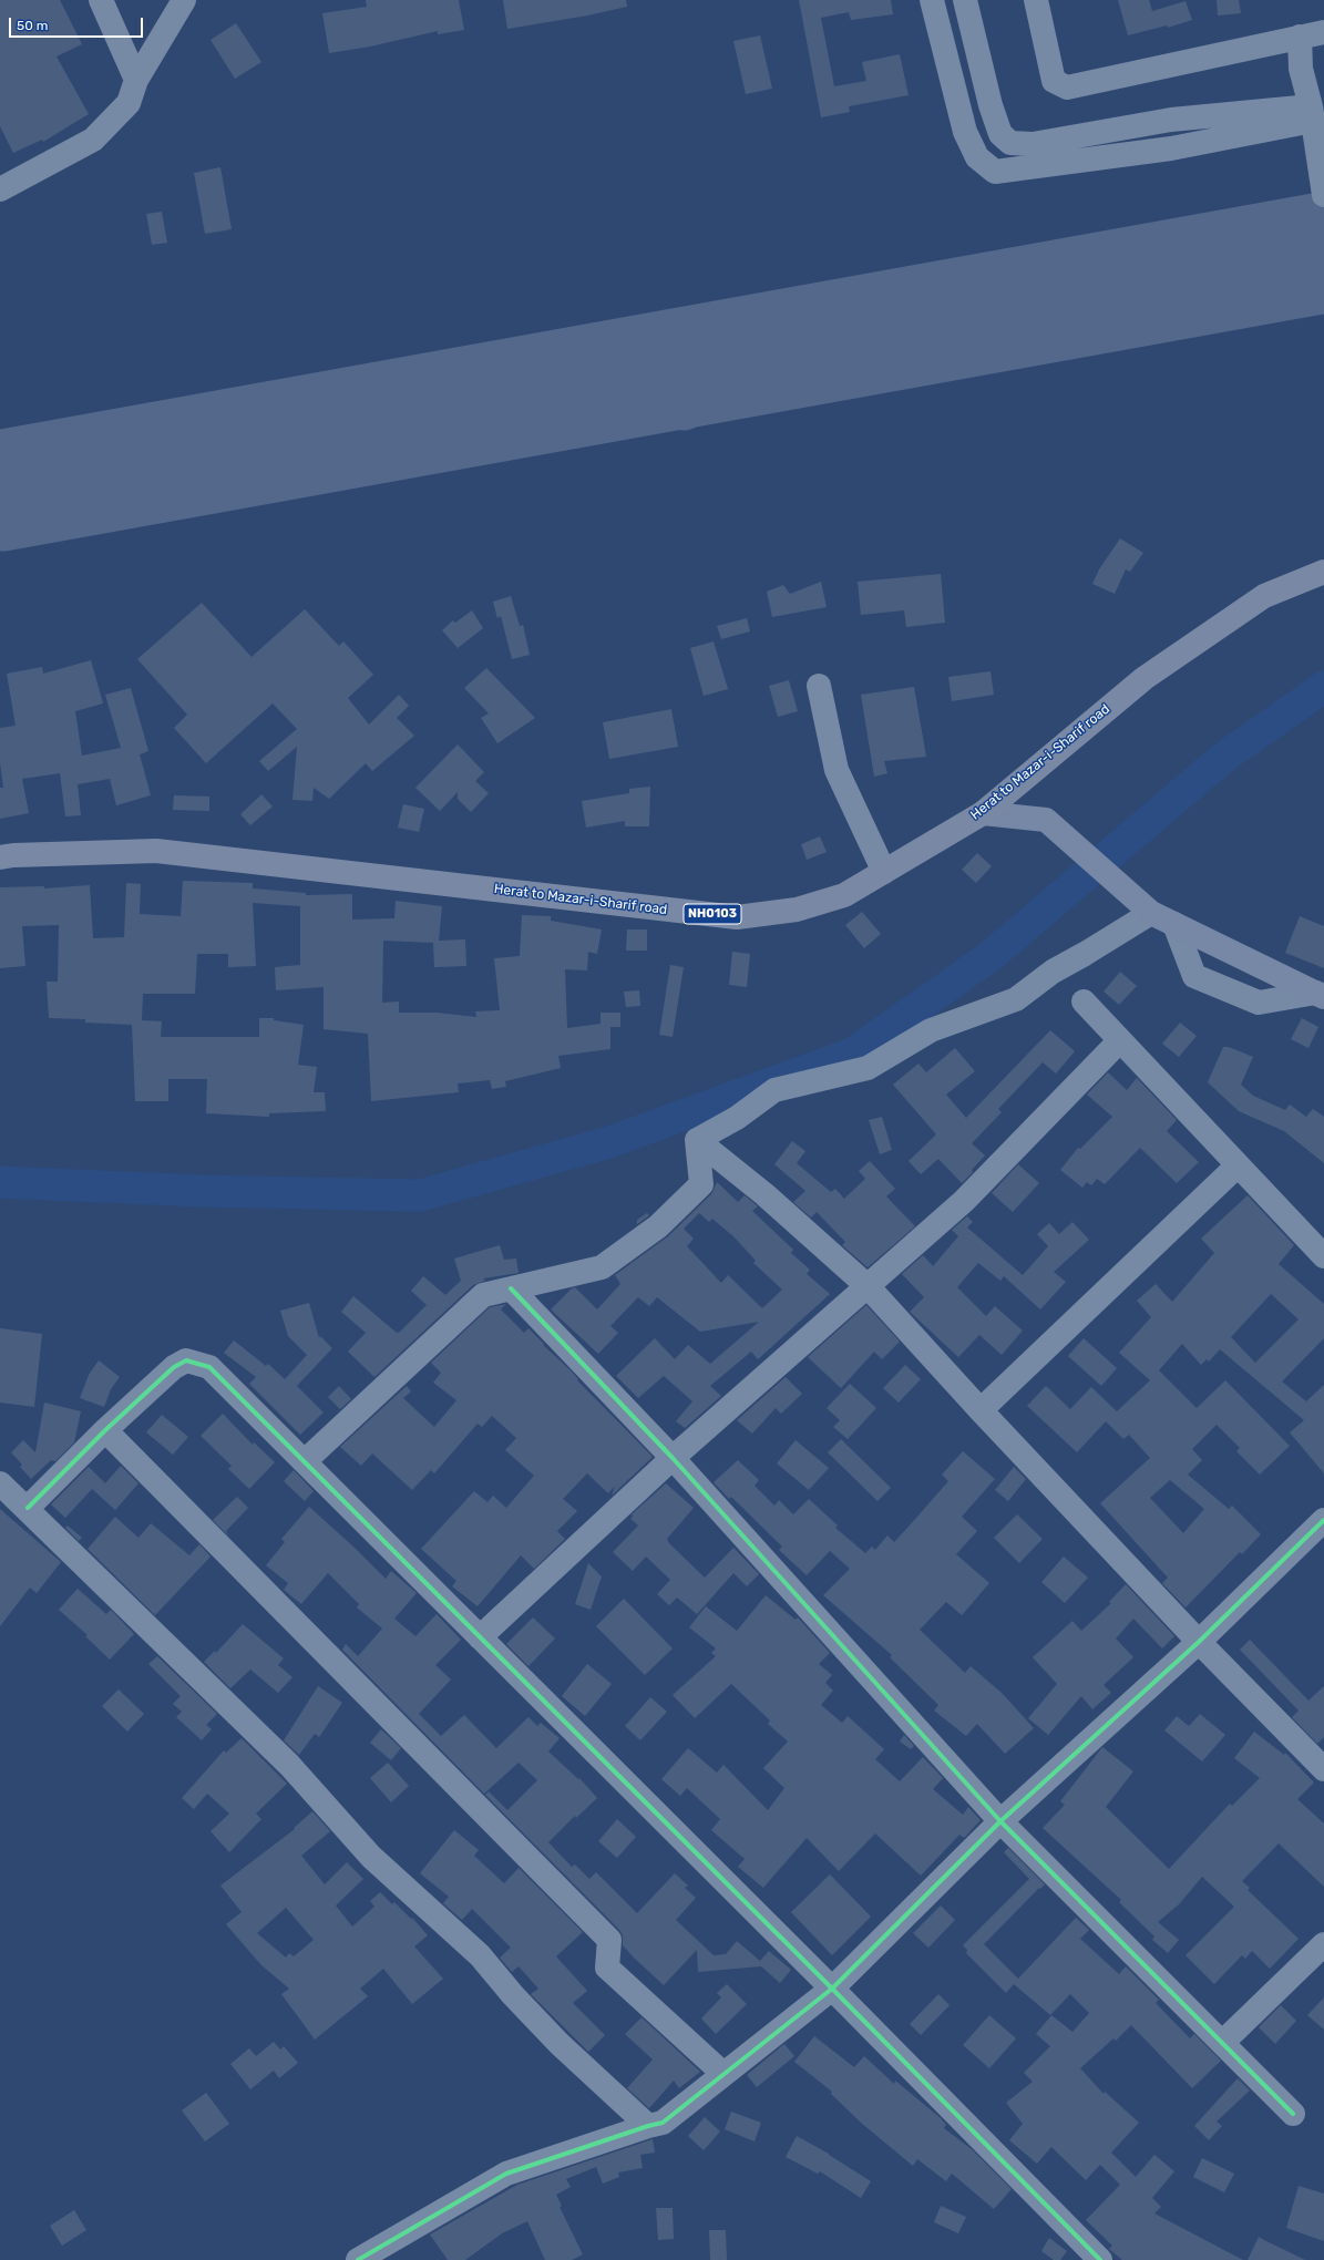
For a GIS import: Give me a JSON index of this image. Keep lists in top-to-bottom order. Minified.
{"streets":{"highway":["Herat to Mazar-i-Sharif road","NH0103"]},"scale_bar":"50 m"}
